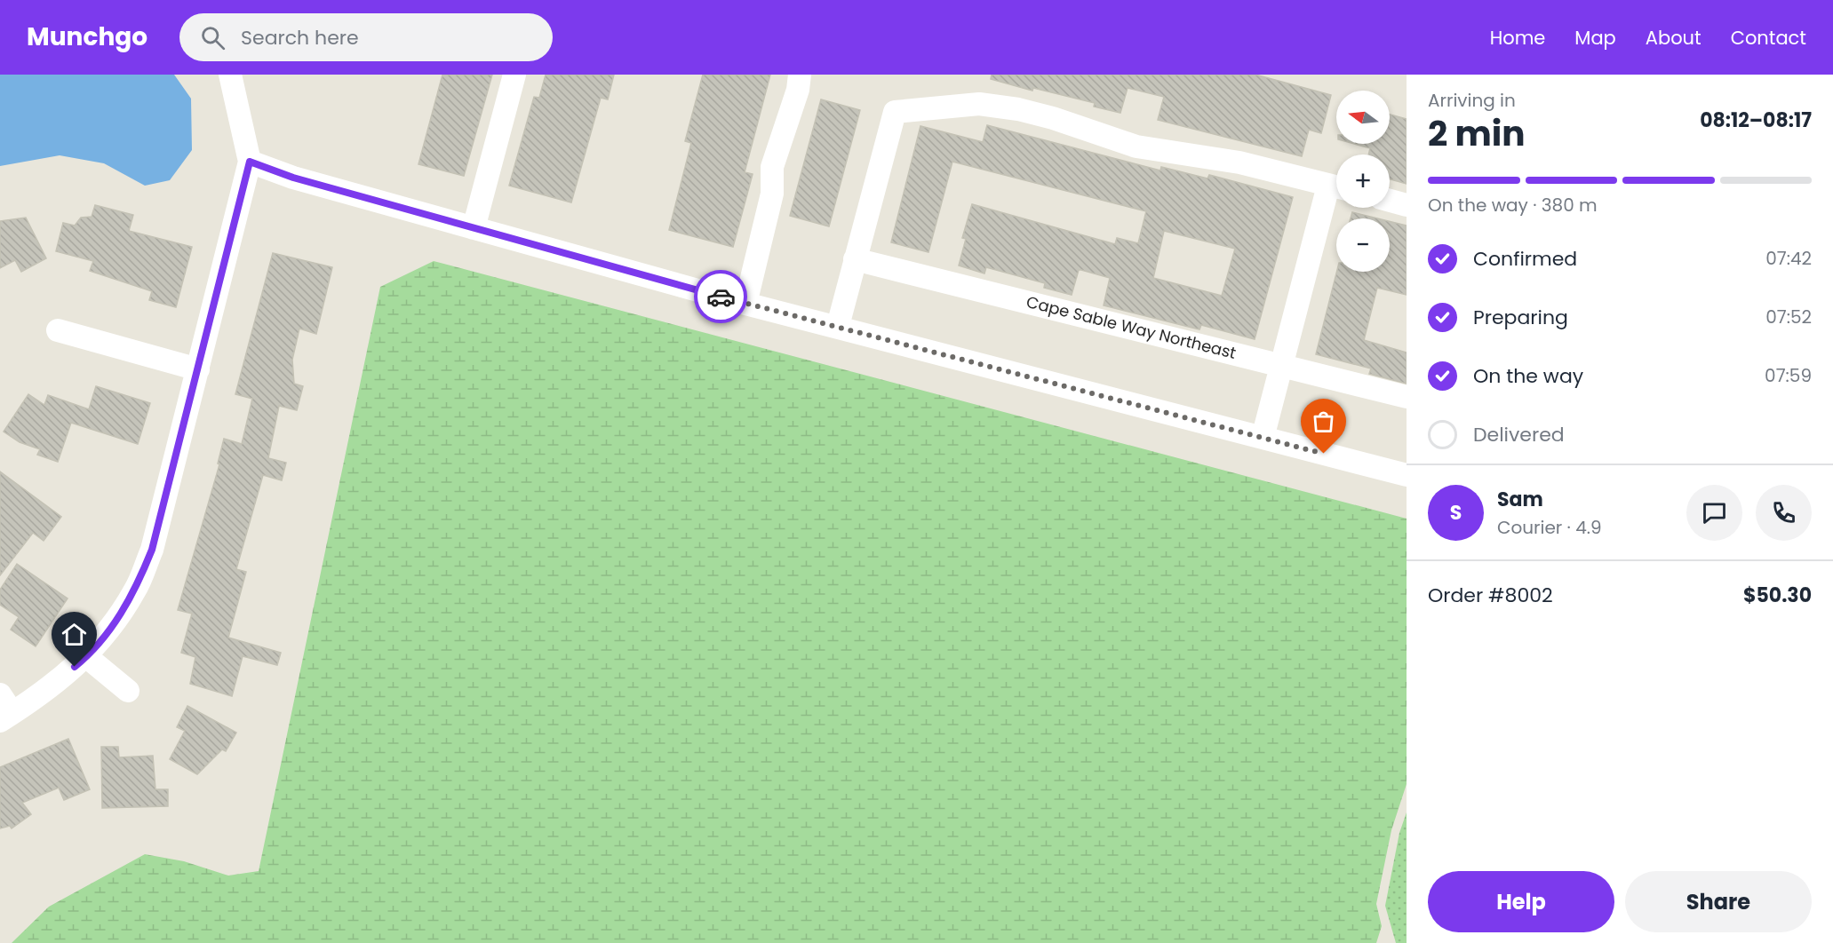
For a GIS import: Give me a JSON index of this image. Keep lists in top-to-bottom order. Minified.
{"streets":{"street":["Cape Sable Way Northeast"]},"north":"left","page":{"header":"Munchgo","search":"Search here","nav":["Home","Map","About","Contact"],"heading":["2 min","Arriving in","08:12–08:17"],"panel":["Sam","Courier · 4.9","Order #8002","$50.30"],"map_buttons":["+","−"],"bar":"On the way · 380 m","list":[["Confirmed","07:42"],["Preparing","07:52"],["On the way","07:59"],"Delivered"],"round":"S","buttons":["Help","Share"]}}
